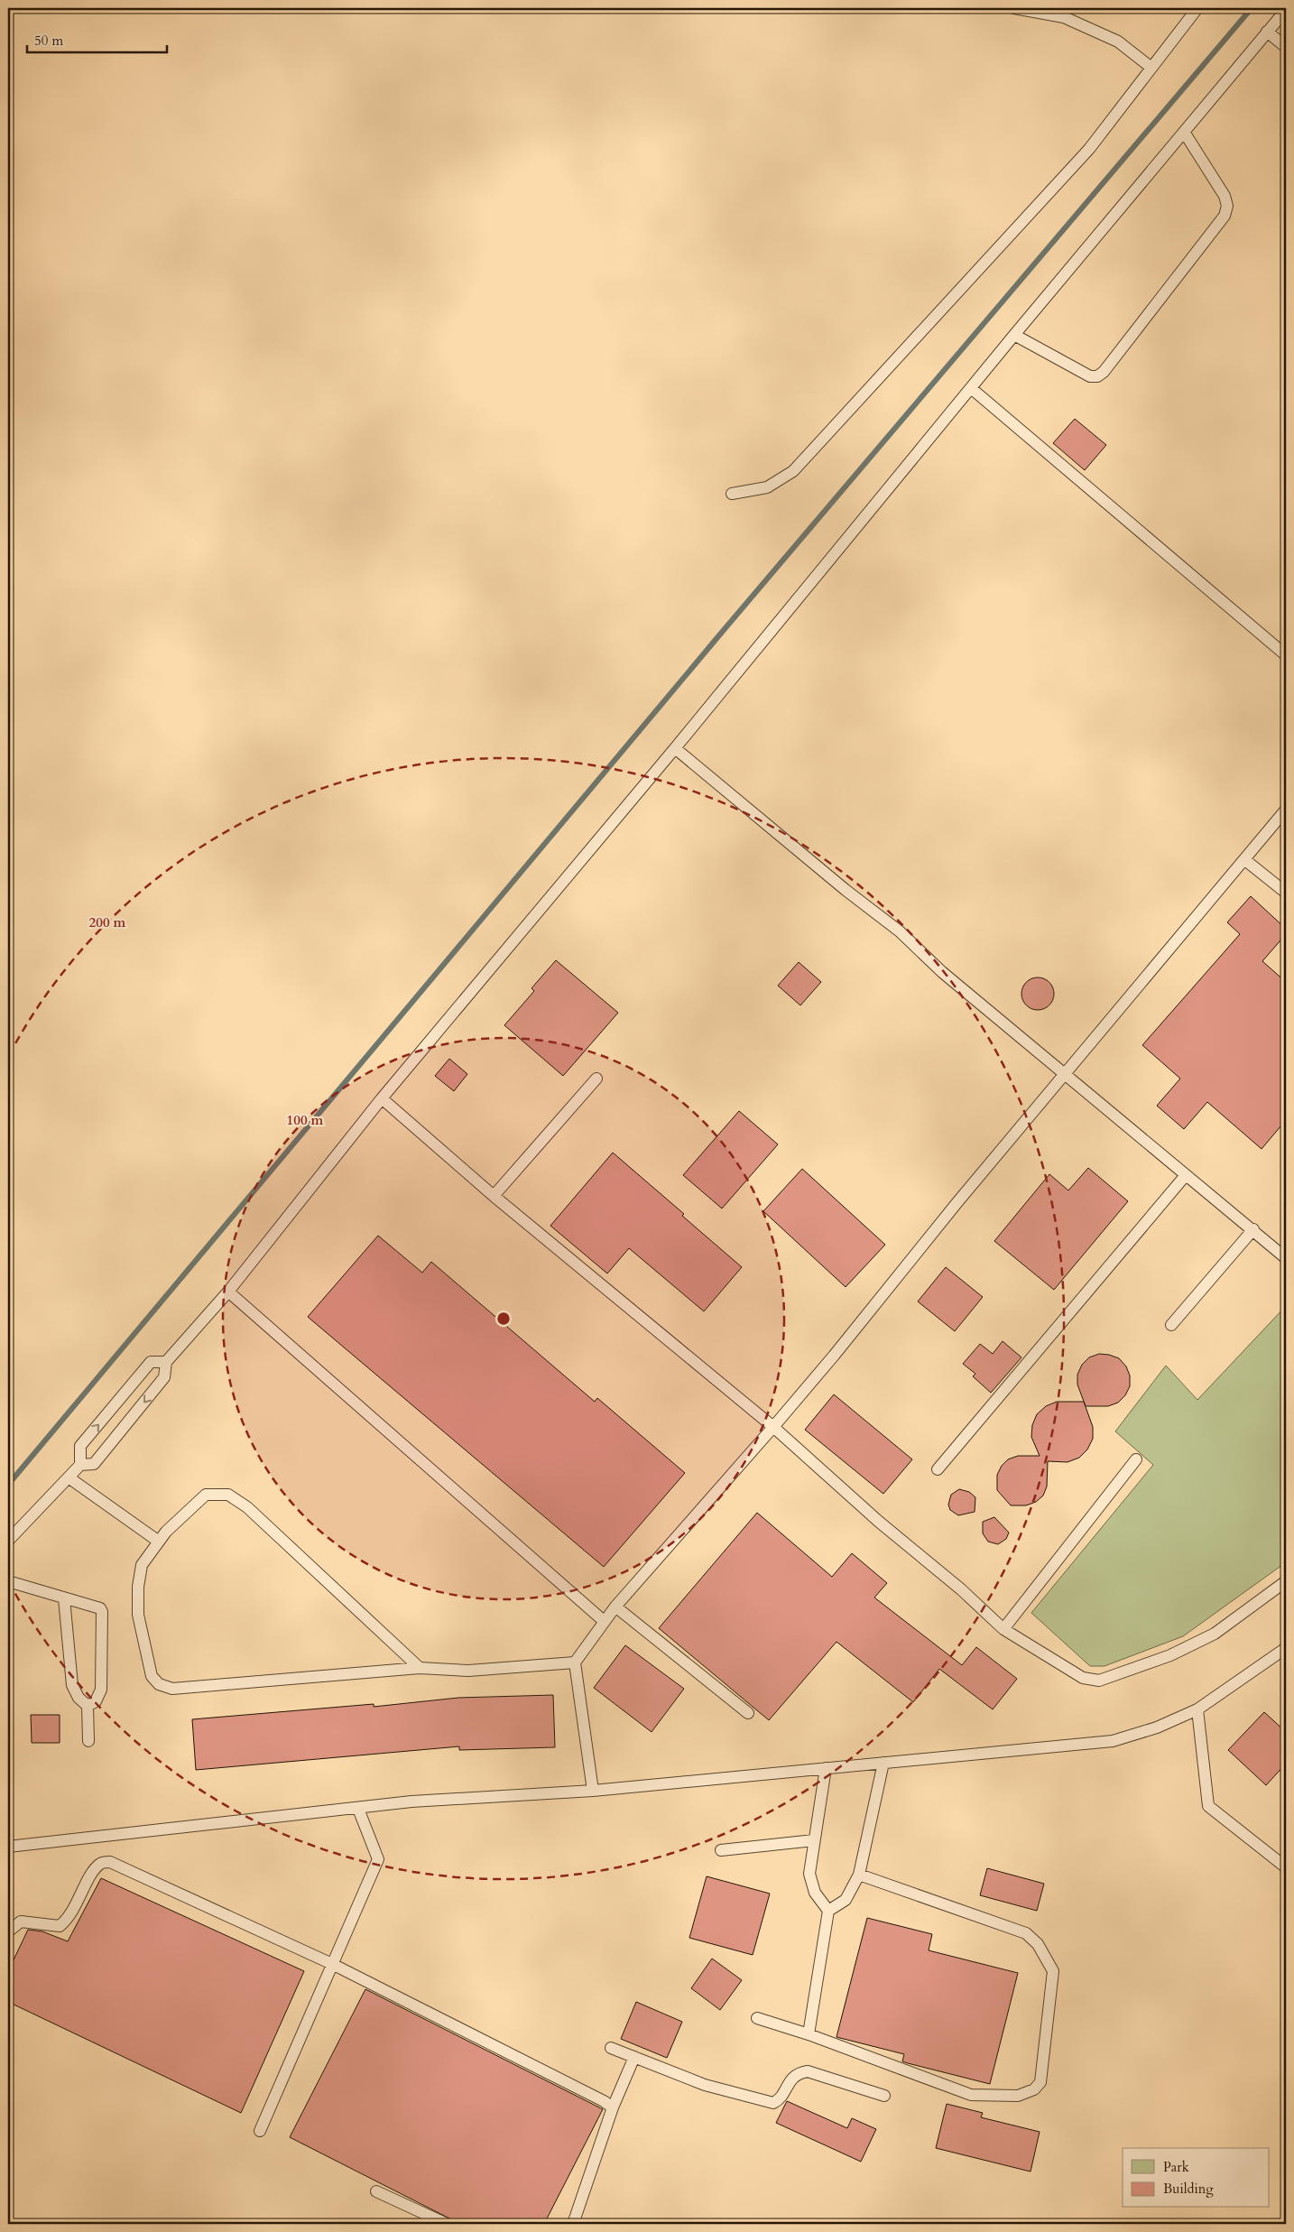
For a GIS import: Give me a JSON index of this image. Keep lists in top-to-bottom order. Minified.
{"legend":["Park","Building"],"scale_bar":"50 m","rings":["200 m","100 m"]}
